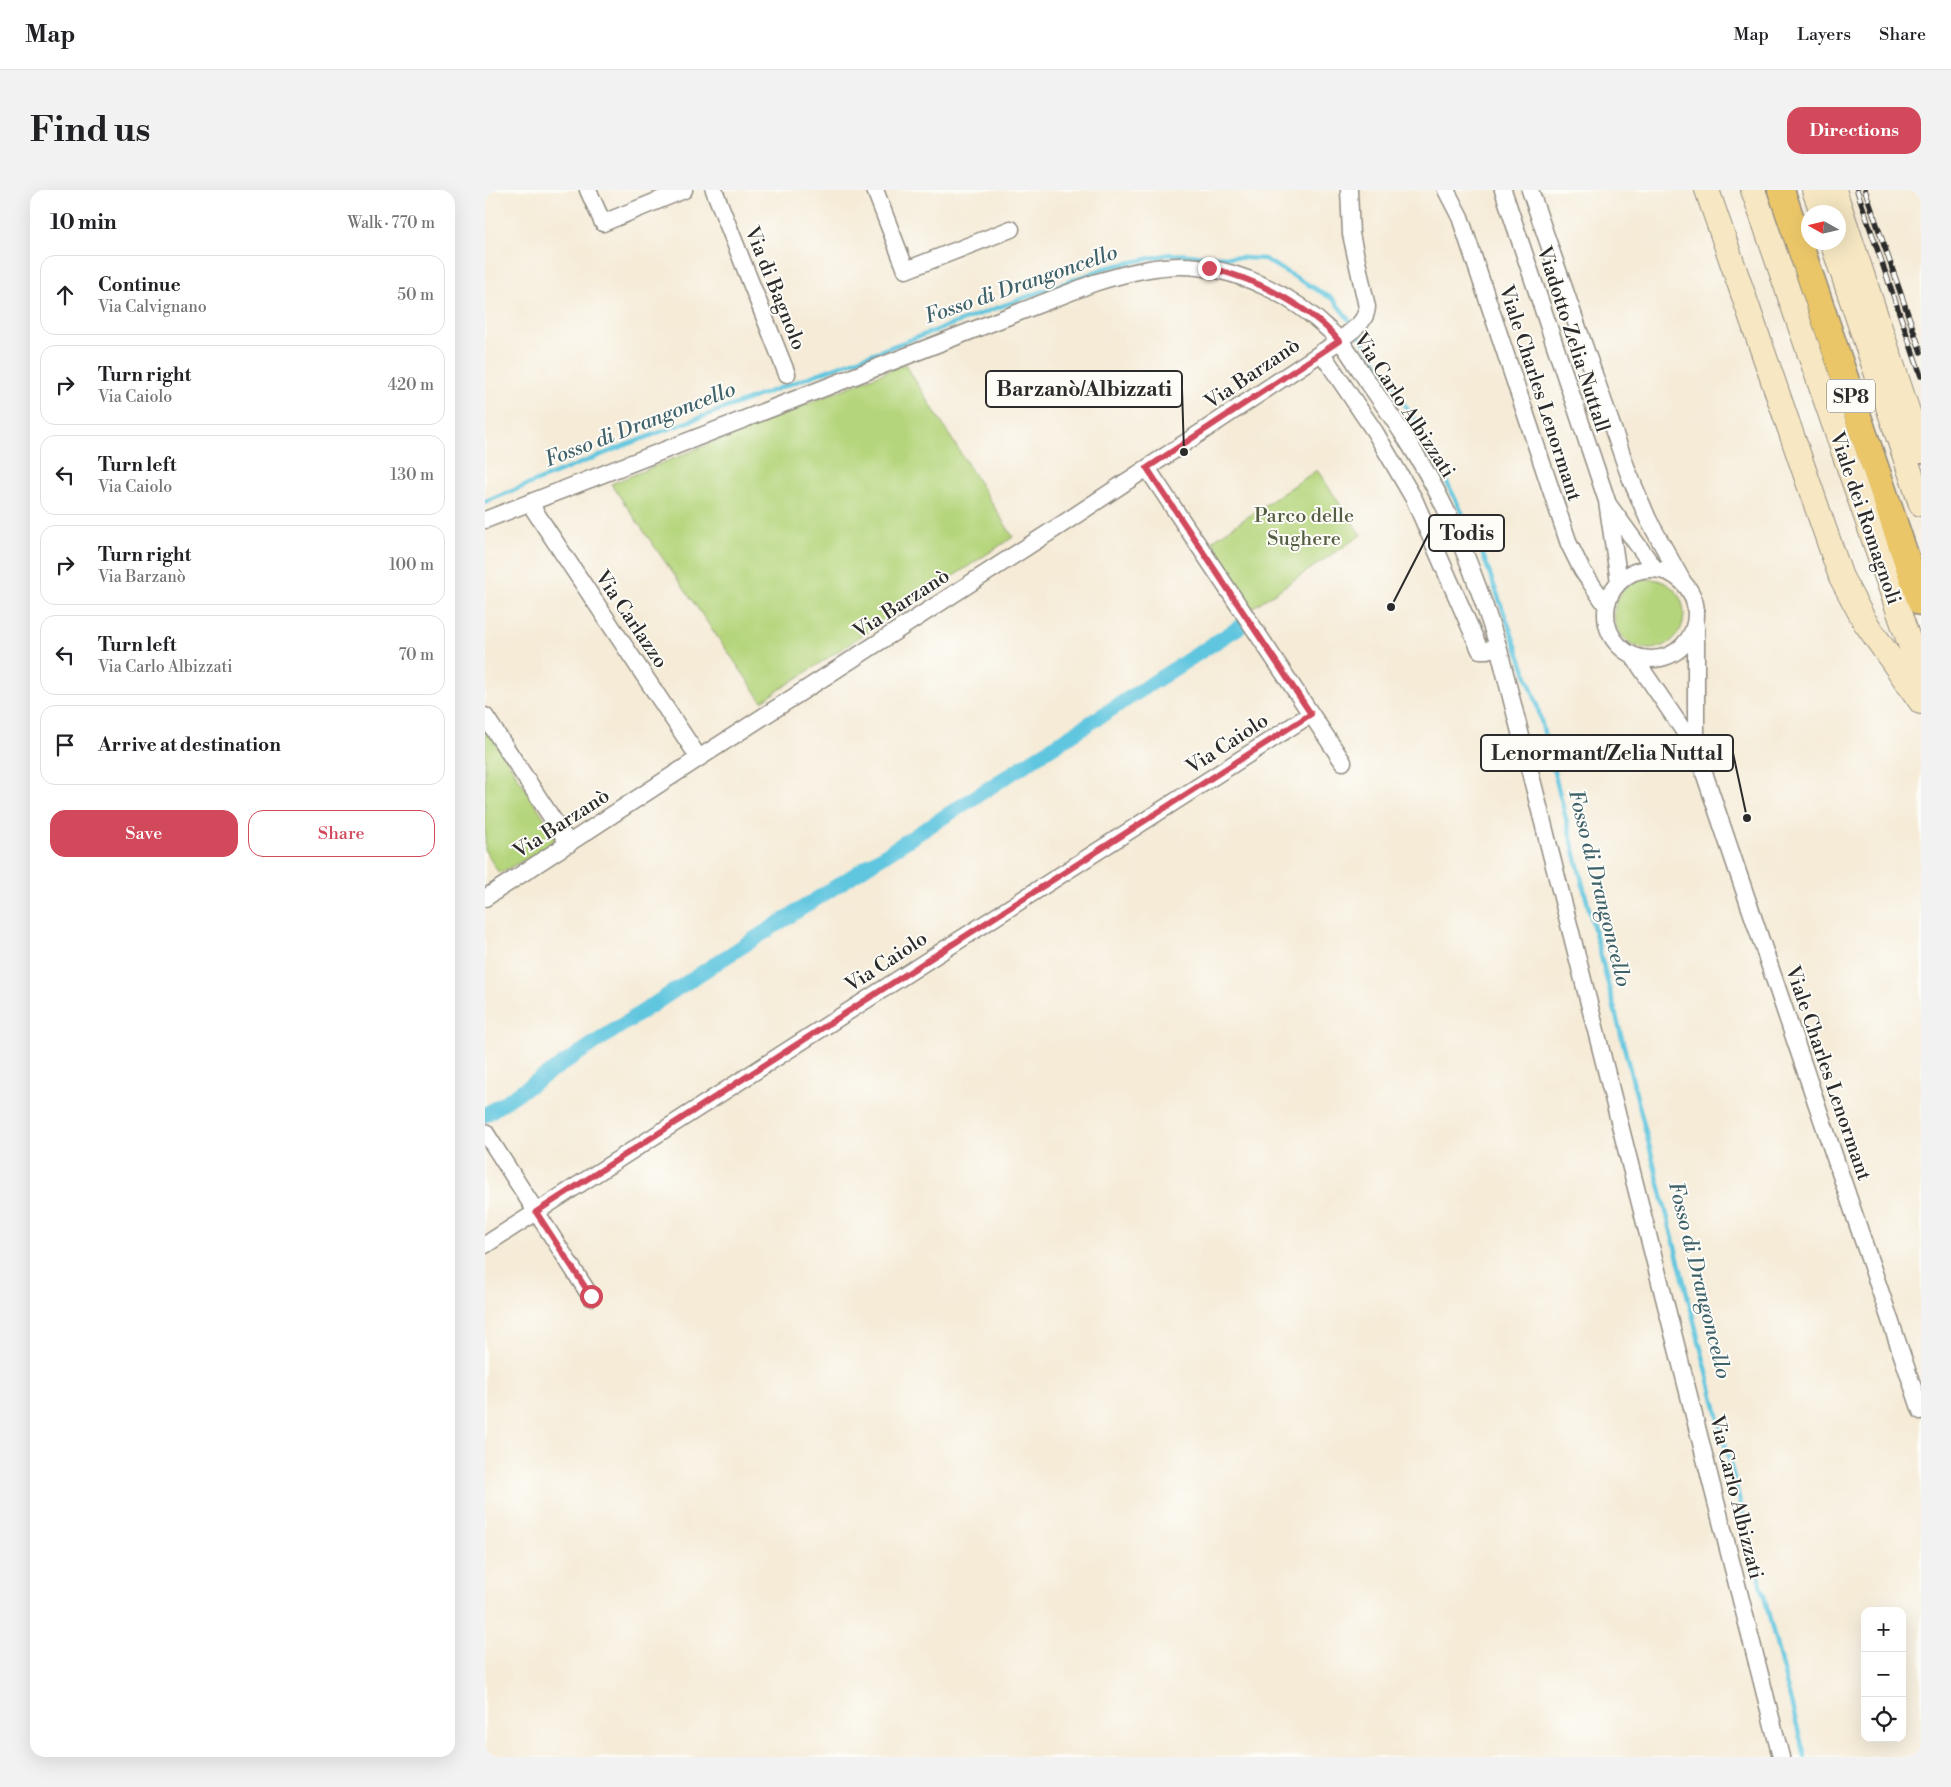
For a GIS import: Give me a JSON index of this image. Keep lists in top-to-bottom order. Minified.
{"streets":{"main road":["SP8","Viale dei Romagnoli"],"street":["Via di Bagnolo","Viadotto Zelia Nuttall","Via Barzanò","Viale Charles Lenormant","Via Carlo Albizzati","Via Carlazzo","Via Caiolo"]},"crossings":[["Viadotto Zelia Nuttall","Viale Charles Lenormant"],["Via Barzanò","Via Carlo Albizzati"],["Via Barzanò","Via Carlazzo"],["Via Carlo Albizzati","Via Carlazzo"]],"water":["Fosso di Drangoncello"],"parks":["Parco delle Sughere"],"places":["Barzanò/Albizzati","Todis","Lenormant/Zelia Nuttal"],"north":"left","page":{"header":"Map","nav":["Map","Layers","Share"],"buttons":["Directions",["Save","Share"]],"title":"Find us","heading":["10 min","Walk · 770 m"],"list":[["Continue","Via Calvignano","50 m"],["Turn right","Via Caiolo","420 m"],["Turn left","Via Caiolo","130 m"],["Turn right","Via Barzanò","100 m"],["Turn left","Via Carlo Albizzati","70 m"],"Arrive at destination"],"map_buttons":["+","−"]}}
